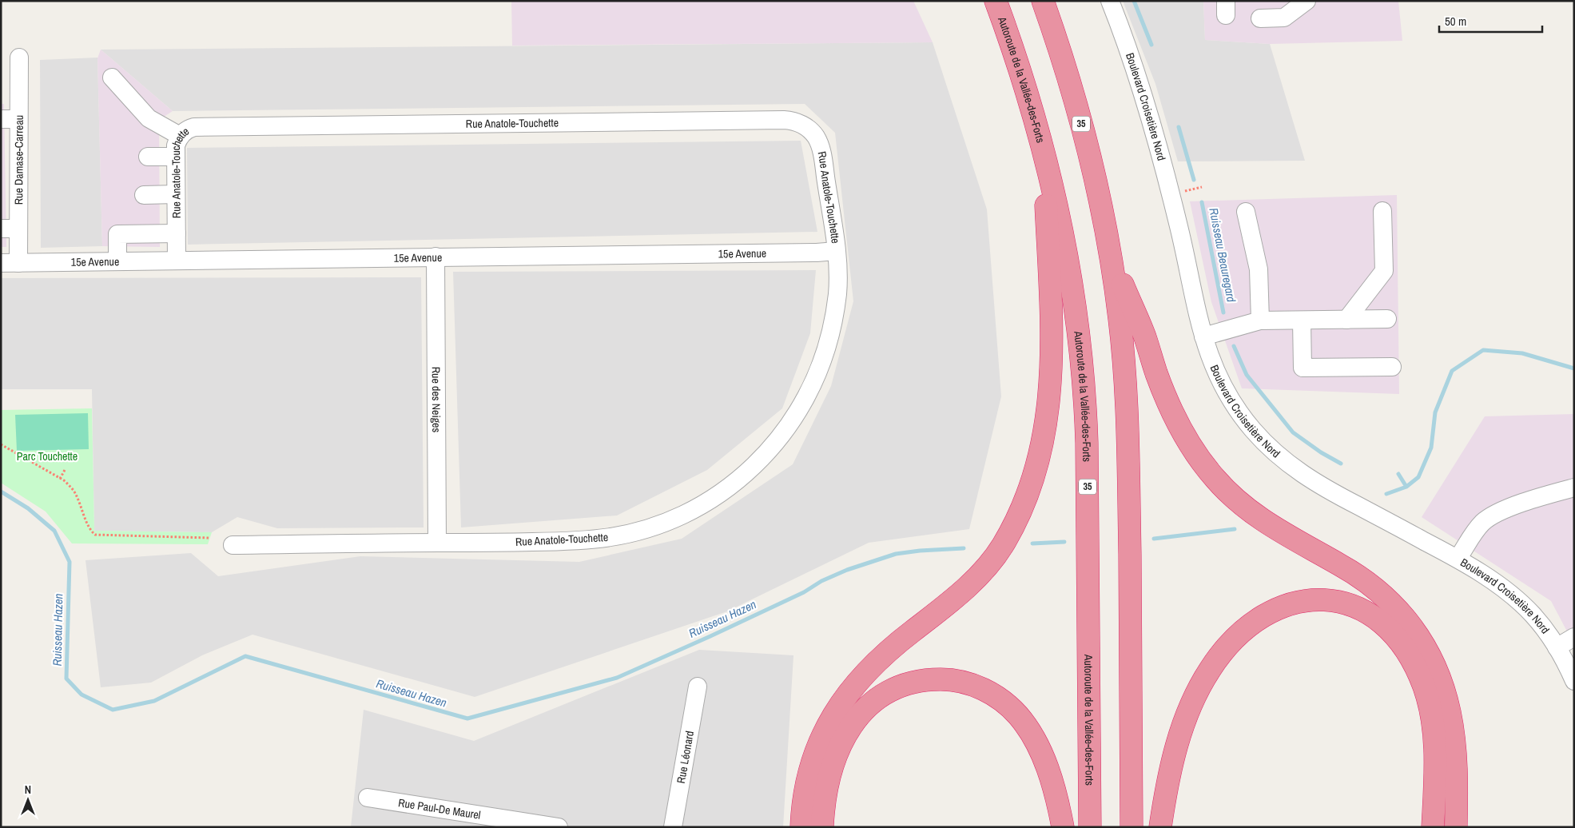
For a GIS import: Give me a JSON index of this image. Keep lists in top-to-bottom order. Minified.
{"streets":{"highway":["Autoroute de la Vallée-des-Forts","35"],"street":["Boulevard Croisetière Nord","Rue Anatole-Touchette","Rue Damase-Carreau","15e Avenue","Rue des Neiges","Rue Léonard","Rue Paul-De Maurel"]},"crossings":[["Rue Anatole-Touchette","15e Avenue"],["Rue Anatole-Touchette","Rue des Neiges"],["Rue Damase-Carreau","15e Avenue"],["15e Avenue","Rue des Neiges"]],"water":["Ruisseau Beauregard","Ruisseau Hazen"],"parks":["Parc Touchette"],"scale_bar":"50 m","north":"top"}
